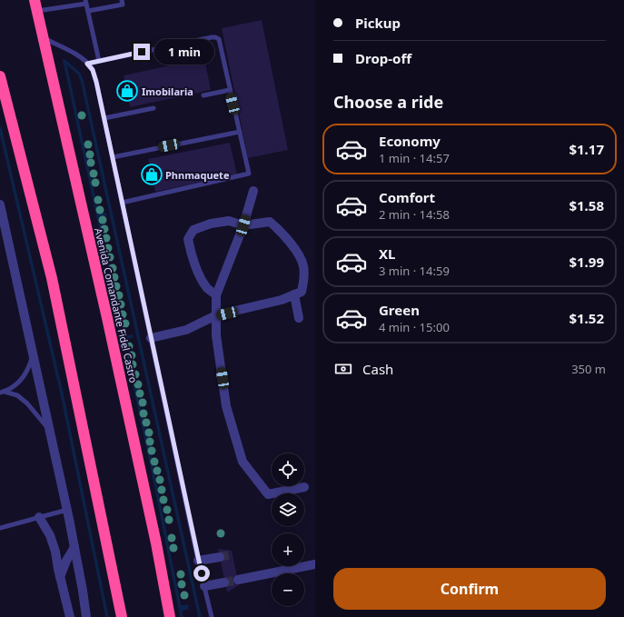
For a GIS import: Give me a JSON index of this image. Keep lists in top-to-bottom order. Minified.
{"streets":{"highway":["Avenida Comandante Fidel Castro"]},"places":{"shop":["Imobilaria","Phnmaquete"]},"page":{"banner":["Pickup","Drop-off"],"bubble":"1 min","heading":"Choose a ride","list":[{"name":"Economy","note":"1 min · 14:57","value":"$1.17"},{"name":"Comfort","note":"2 min · 14:58","value":"$1.58"},{"name":"XL","note":"3 min · 14:59","value":"$1.99"},{"name":"Green","note":"4 min · 15:00","value":"$1.52"}],"pay":["Cash","350 m"],"map_buttons":["+","−"],"buttons":"Confirm"}}
